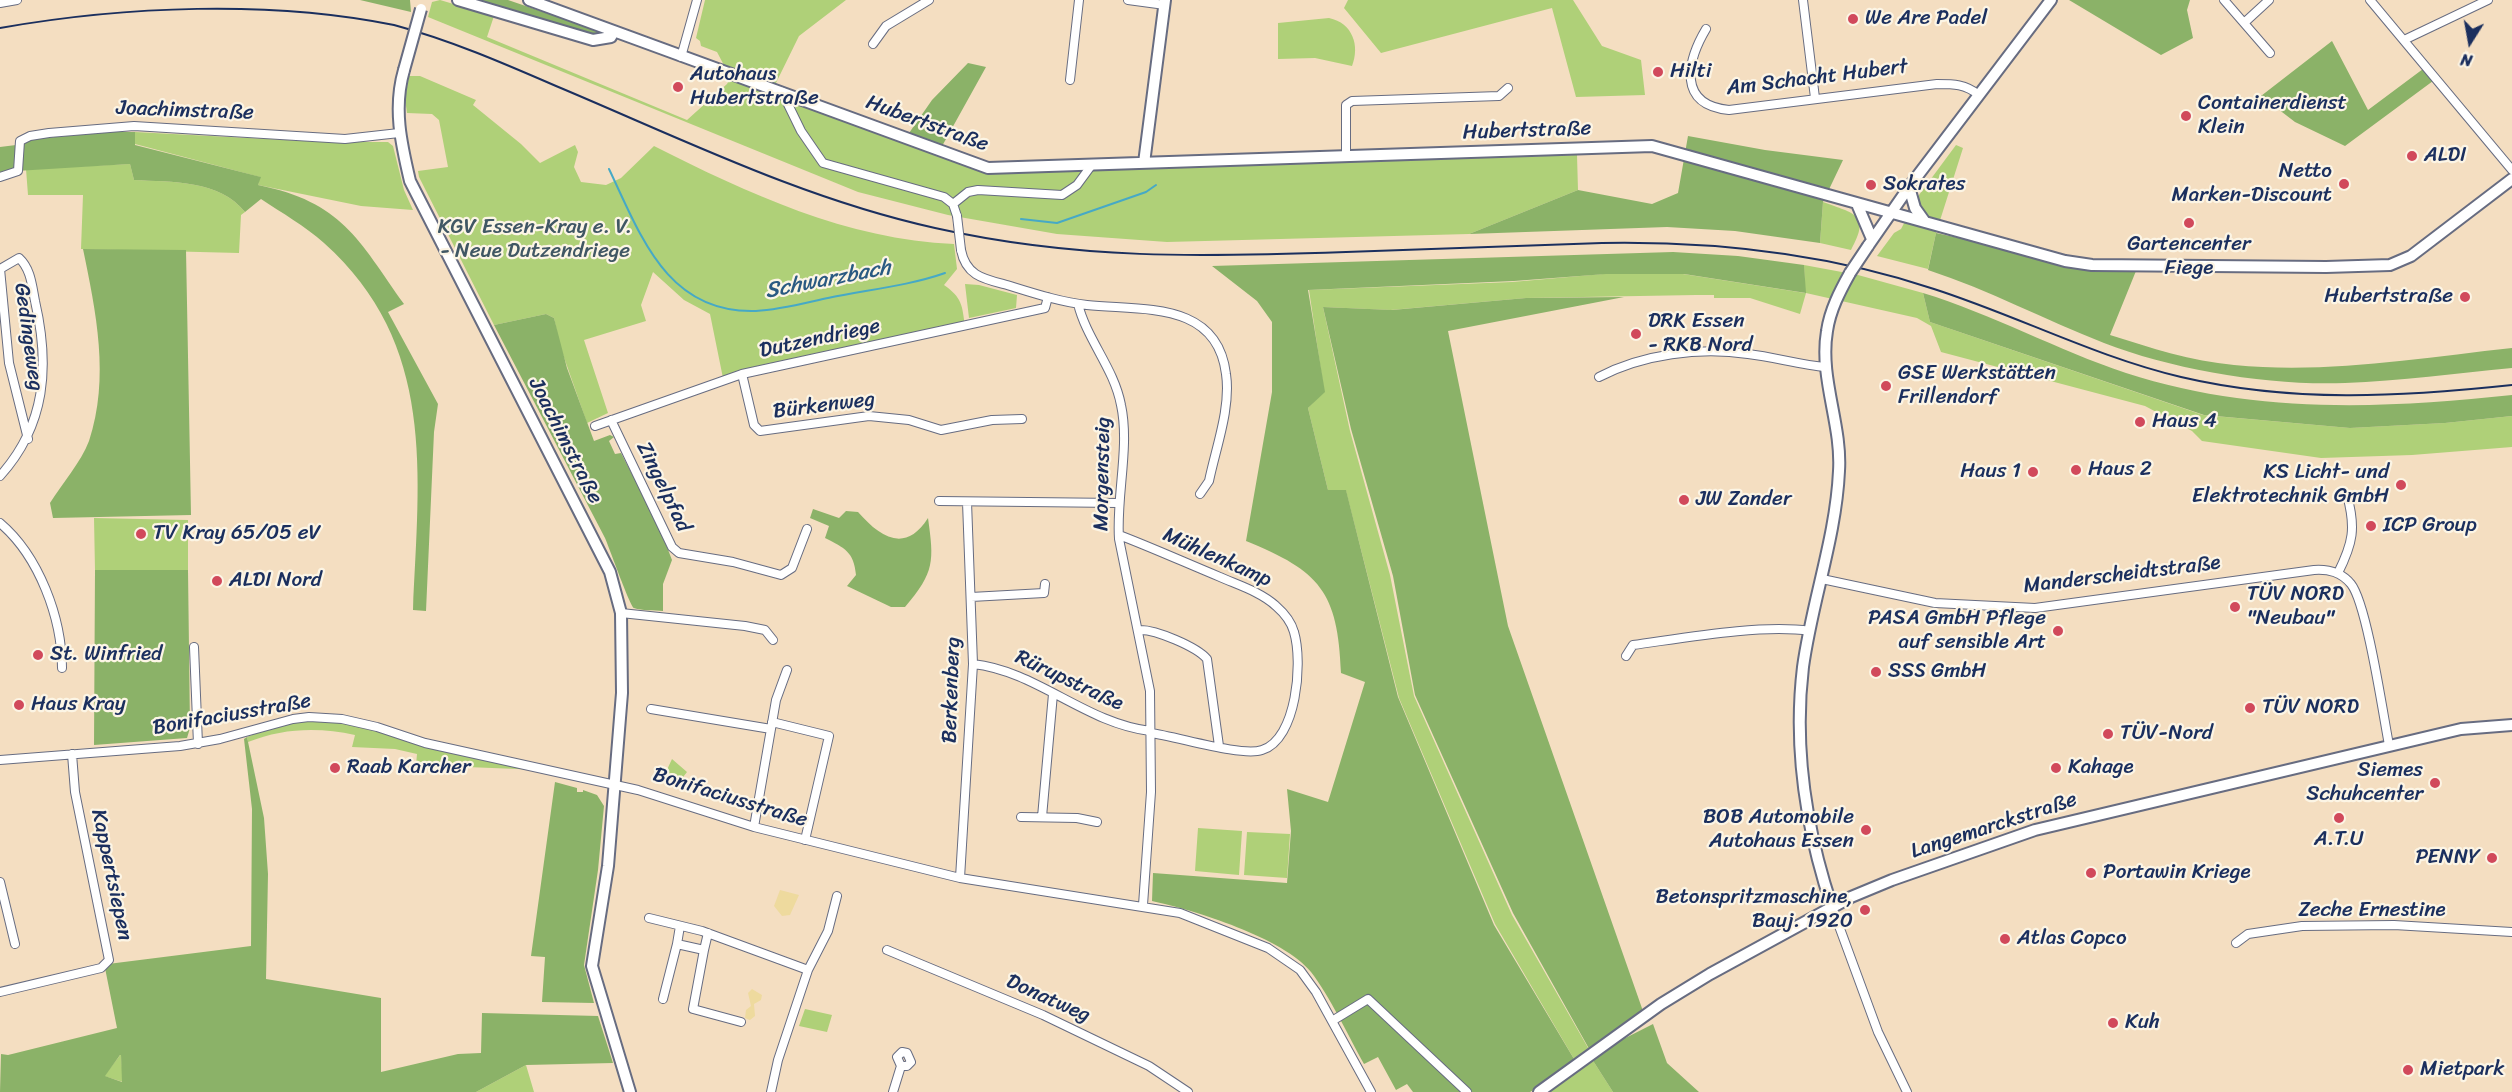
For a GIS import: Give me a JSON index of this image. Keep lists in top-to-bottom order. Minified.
{"streets":{"street":["Am Schacht Hubert","Joachimstraße","Hubertstraße","Gedingeweg","Dutzendriege","Bürkenweg","Morgensteig","Zingelpfad","Mühlenkamp","Manderscheidtstraße","Rürupstraße","Berkenberg","Bonifaciusstraße","Langemarckstraße","Kappertsiepen","Zeche Ernestine","Donatweg"]},"crossings":[["Joachimstraße","Bonifaciusstraße"],["Dutzendriege","Bürkenweg"],["Dutzendriege","Zingelpfad"],["Morgensteig","Mühlenkamp"],["Morgensteig","Rürupstraße"],["Morgensteig","Bonifaciusstraße"],["Mühlenkamp","Rürupstraße"],["Rürupstraße","Berkenberg"],["Berkenberg","Bonifaciusstraße"],["Bonifaciusstraße","Kappertsiepen"]],"water":["Schwarzbach"],"parks":["KGV Essen-Kray e. V. - Neue Dutzendriege"],"places":["We Are Padel","Hilti","Autohaus Hubertstraße","Containerdienst Klein","ALDI","Netto Marken-Discount","Sokrates","Gartencenter Fiege","Hubertstraße","DRK Essen - RKB Nord","GSE Werkstätten Frillendorf","Haus 4","Haus 2","Haus 1","KS Licht- und Elektrotechnik GmbH","JW Zander","ICP Group","TV Kray 65/05 eV","ALDI Nord","TÜV NORD \"Neubau\"","PASA GmbH Pflege auf sensible Art","St. Winfried","SSS GmbH","Haus Kray","TÜV NORD","TÜV-Nord","Raab Karcher","Kahage","Siemes Schuhcenter","A.T.U","BOB Automobile Autohaus Essen","PENNY","Portawin Kriege","Betonspritzmaschine, Bauj. 1920","Atlas Copco","Kuh","Mietpark"],"north":"bottom"}
